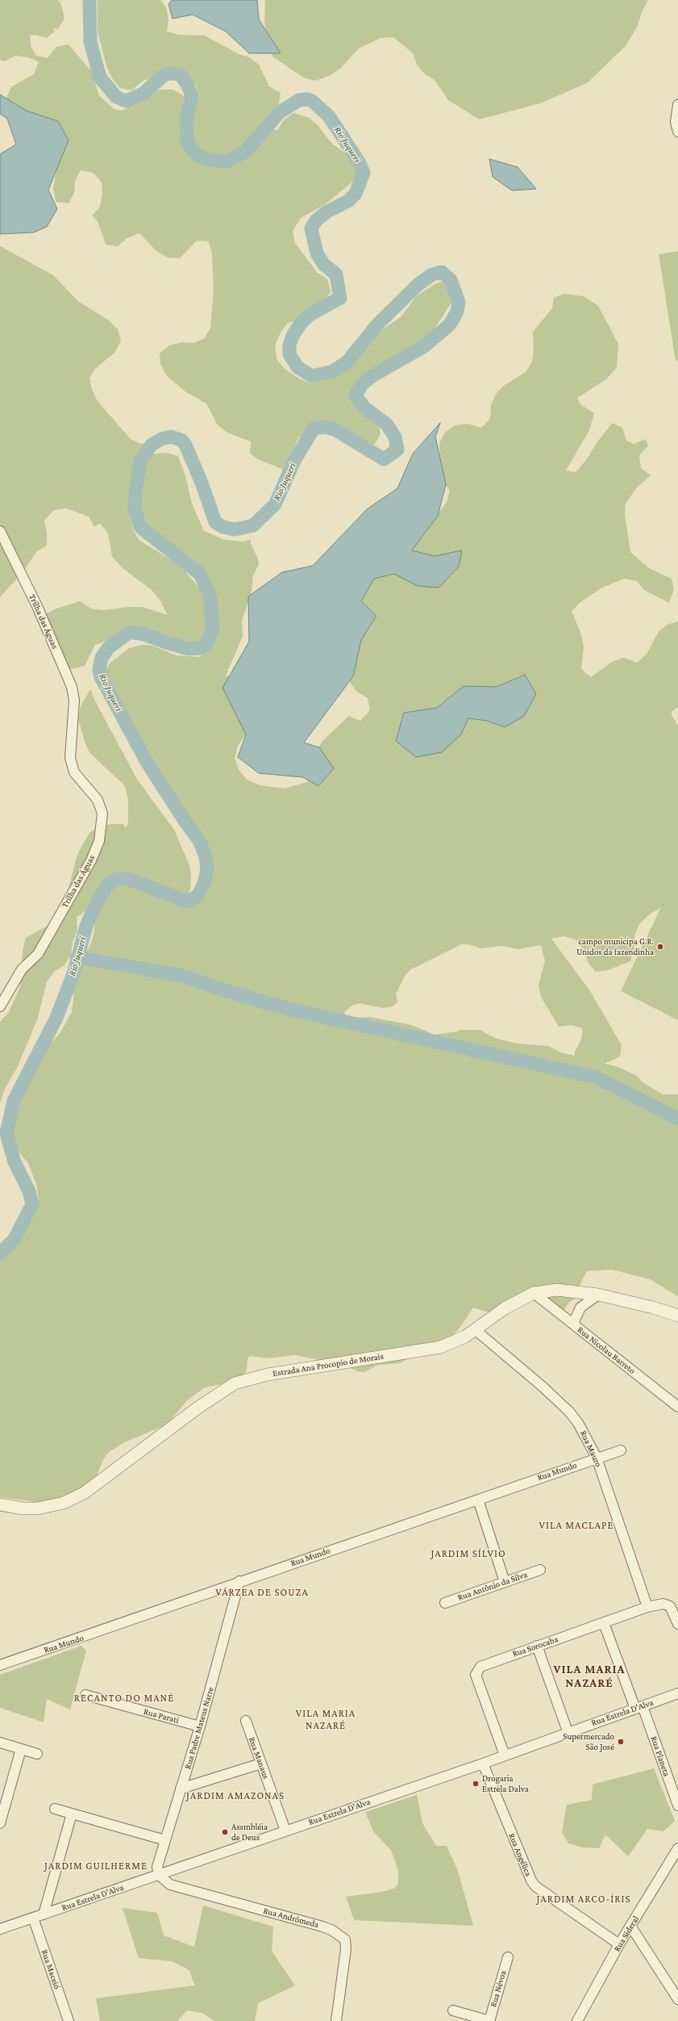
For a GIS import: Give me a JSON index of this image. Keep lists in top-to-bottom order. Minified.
{"streets":{"street":["Trilha das Águas","Rua Nicolau Barreto","Estrada Ana Procopio de Morais","Rua Mauro","Rua Mundo","Rua Antônio da Silva","Rua Sorocaba","Rua Estrela D'Alva","Rua Parati","Rua Padre Mateus Narre","Rua Planeta","Rua Manaus","Rua Angélica","Rua Andrômeda","Rua Sideral","Rua Maceió","Rua Névoa"]},"crossings":[["Rua Nicolau Barreto","Estrada Ana Procopio de Morais"],["Estrada Ana Procopio de Morais","Rua Mauro"],["Rua Mauro","Rua Mundo"],["Rua Mauro","Rua Sorocaba"],["Rua Mundo","Rua Padre Mateus Narre"],["Rua Sorocaba","Rua Estrela D'Alva"],["Rua Sorocaba","Rua Planeta"],["Rua Estrela D'Alva","Rua Padre Mateus Narre"],["Rua Estrela D'Alva","Rua Planeta"],["Rua Estrela D'Alva","Rua Manaus"],["Rua Estrela D'Alva","Rua Angélica"],["Rua Estrela D'Alva","Rua Andrômeda"],["Rua Estrela D'Alva","Rua Maceió"],["Rua Parati","Rua Padre Mateus Narre"],["Rua Padre Mateus Narre","Rua Andrômeda"],["Rua Angélica","Rua Sideral"]],"districts":["VILA MACLAPE","JARDIM SÍLVIO","VÁRZEA DE SOUZA","VILA MARIA NAZARÉ","RECANTO DO MANÉ","VILA MARIA NAZARÉ","JARDIM AMAZONAS","JARDIM GUILHERME","JARDIM ARCO-ÍRIS"],"water":["Rio Juqueri"],"places":["campo municipa G.R. Unidos da fazendinha","Supermercado São José","Drogaria Estrela Dalva","Assmbléia de Deus"]}
